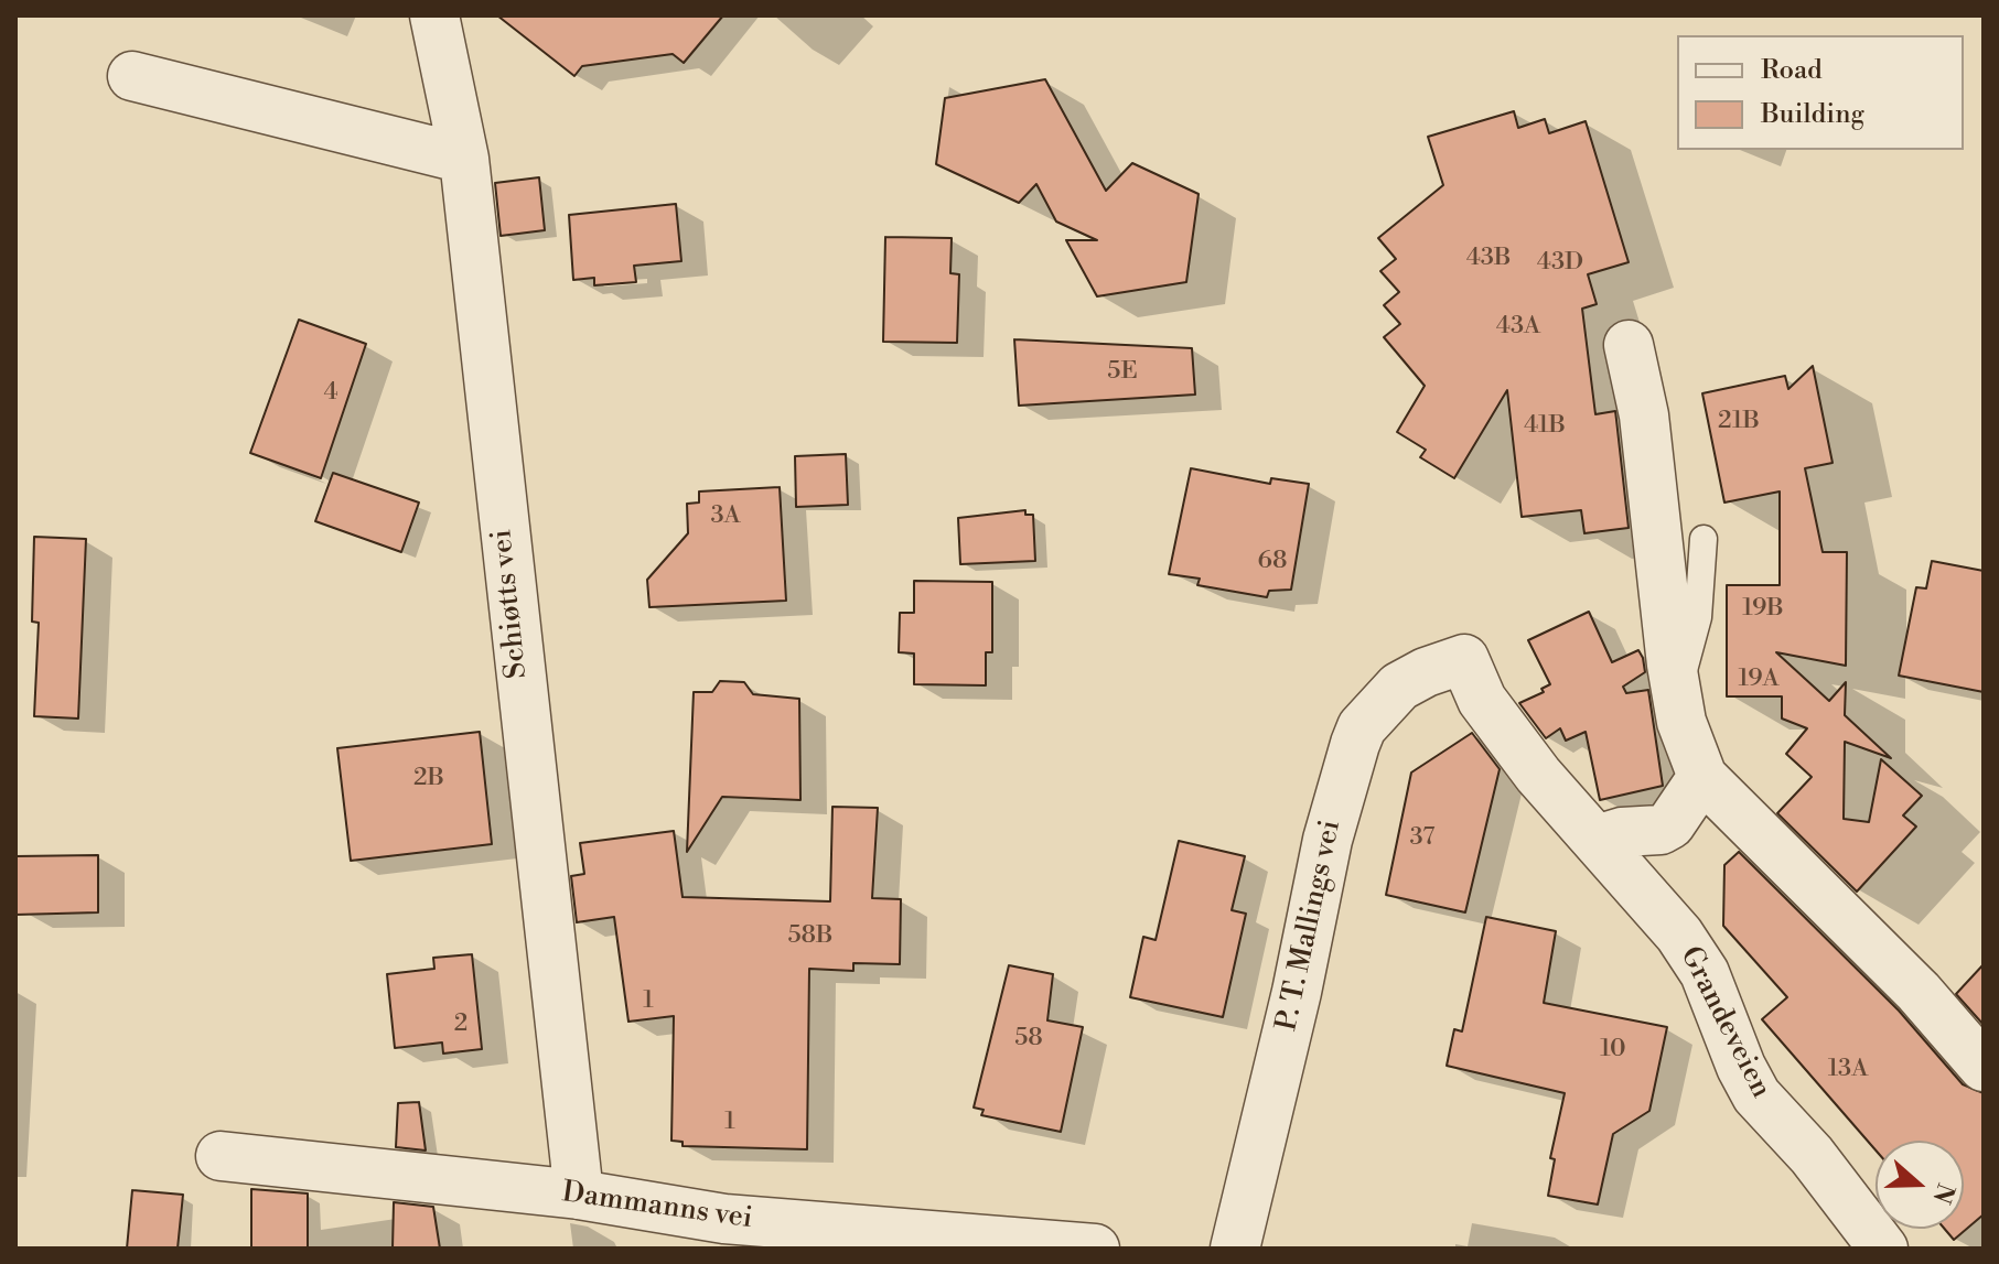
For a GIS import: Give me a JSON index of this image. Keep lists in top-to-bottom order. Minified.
{"streets":{"street":["Schiøtts vei","P. T. Mallings vei","Grandeveien","Dammanns vei"]},"crossings":[["Schiøtts vei","Dammanns vei"],["P. T. Mallings vei","Grandeveien"]],"house_numbers":["43B","43D","43A","5E","4","21B","41B","3A","68","19B","19A","2B","37","58B","1","2","58","10","13A","1"],"legend":["Road","Building"],"north":"right"}
